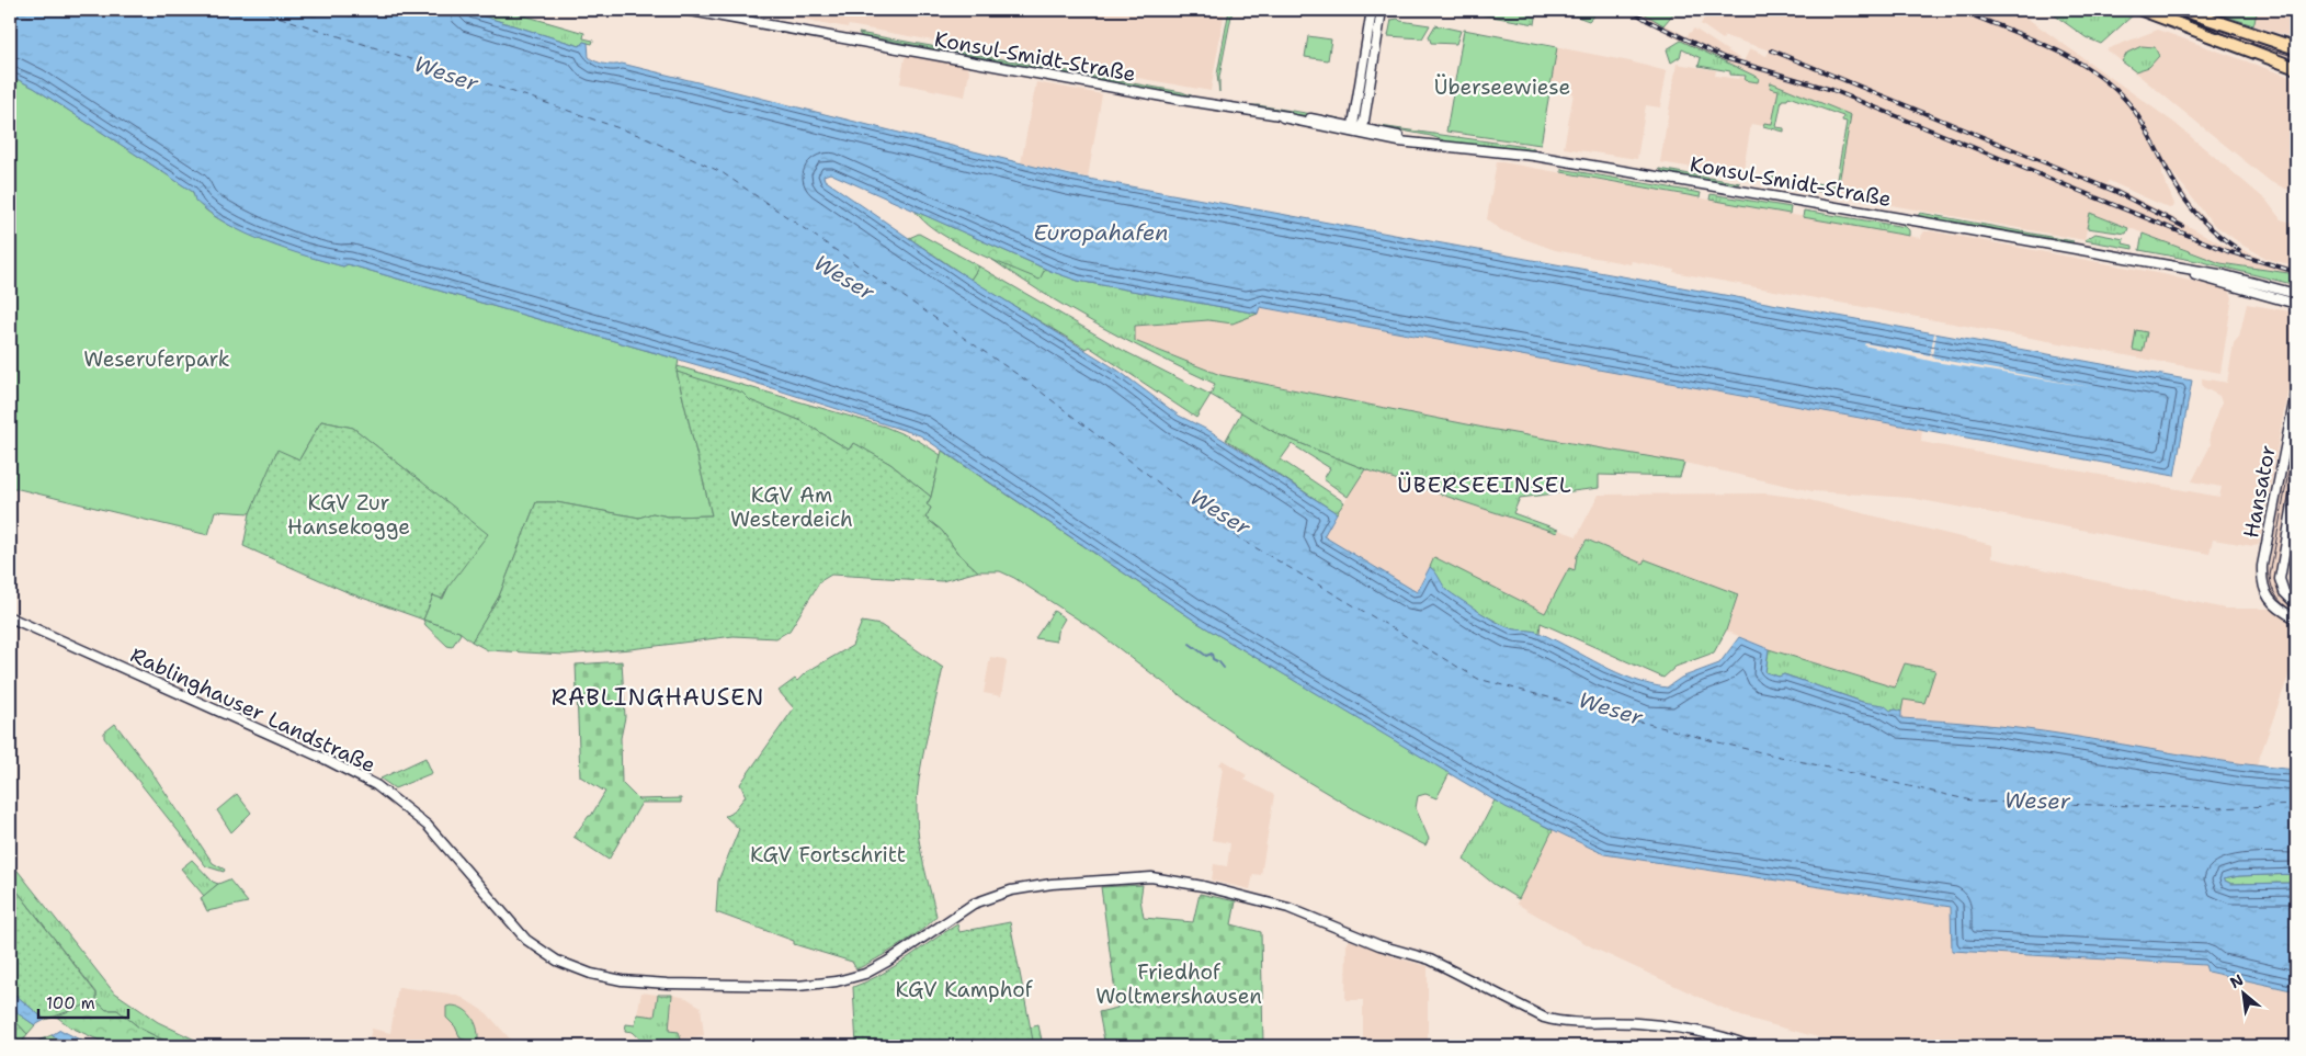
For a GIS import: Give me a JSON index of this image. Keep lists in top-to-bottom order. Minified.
{"streets":{"street":["Konsul-Smidt-Straße","Hansator","Rablinghauser Landstraße"]},"districts":["ÜBERSEEINSEL","RABLINGHAUSEN"],"water":["Weser","Europahafen"],"parks":["Überseewiese","Weseruferpark","KGV Am Westerdeich","KGV Zur Hansekogge","KGV Fortschritt","Friedhof Woltmershausen","KGV Kamphof"],"scale_bar":"100 m","north":"top left"}
